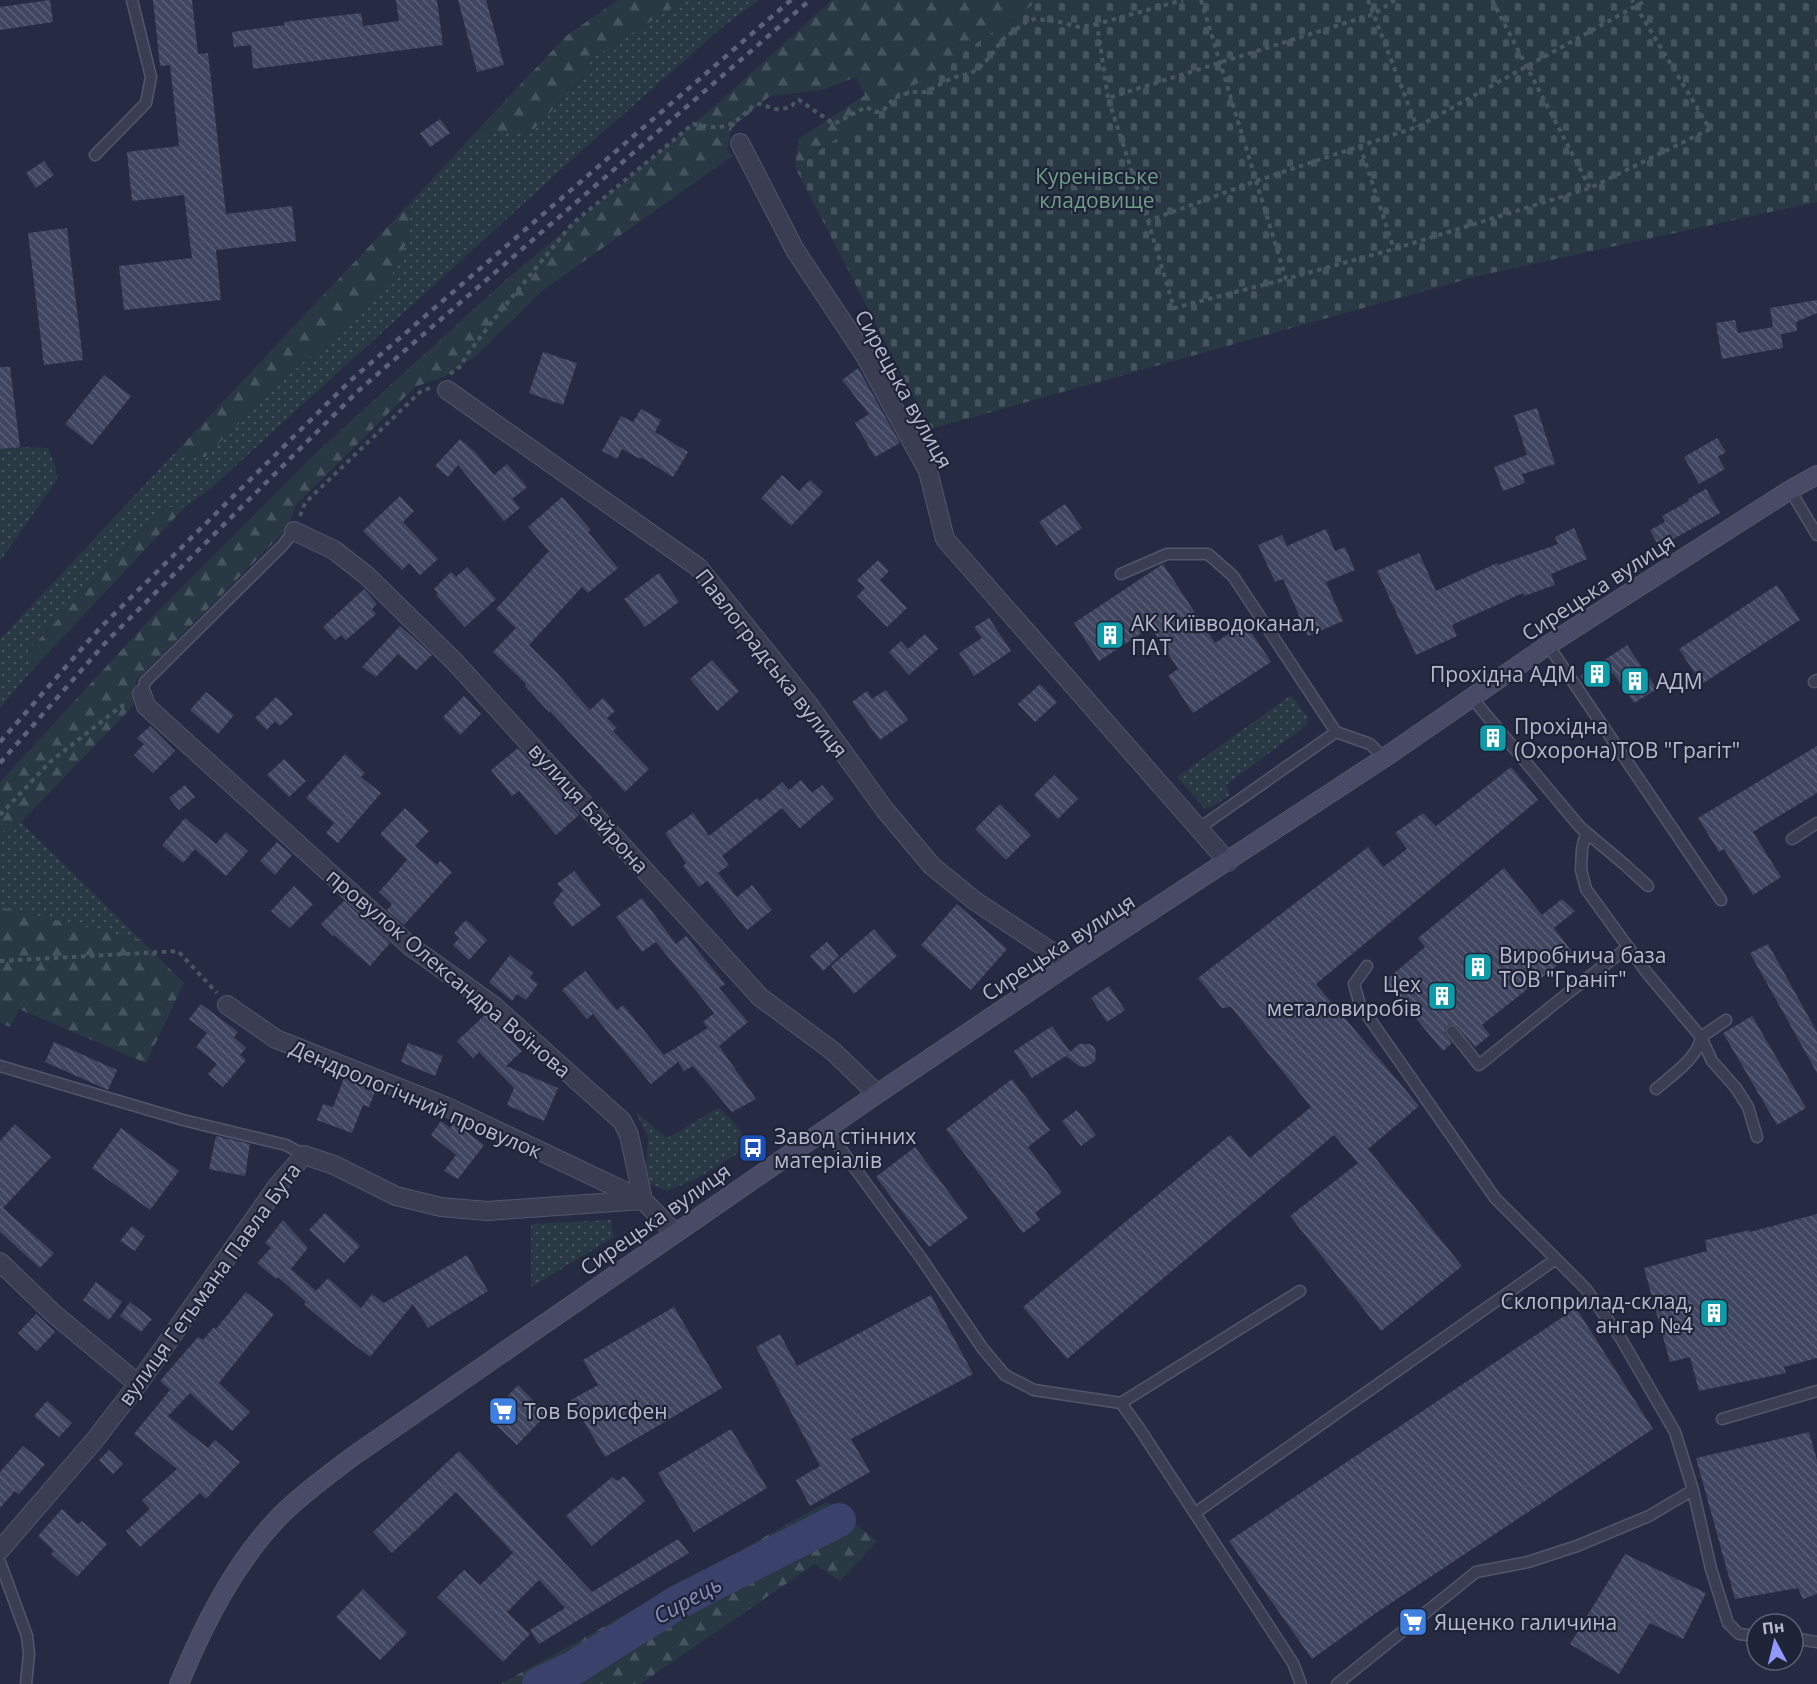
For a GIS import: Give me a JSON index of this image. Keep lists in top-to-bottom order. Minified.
{"streets":{"main road":["Сирецька вулиця"],"street":["Павлоградська вулиця","вулиця Байрона","провулок Олександра Воїнова","Дендрологічний провулок","вулиця Гетьмана Павла Бута"]},"crossings":[["Сирецька вулиця","Павлоградська вулиця"],["Сирецька вулиця","вулиця Байрона"],["провулок Олександра Воїнова","Дендрологічний провулок"],["провулок Олександра Воїнова","вулиця Гетьмана Павла Бута"],["Дендрологічний провулок","вулиця Гетьмана Павла Бута"]],"water":["Сирець"],"parks":["Куренівське кладовище"],"places":{"building":["АК Київводоканал, ПАТ","Прохідна АДМ","АДМ","Прохідна (Охорона)ТОВ \"Грагіт\"","Виробнича база ТОВ \"Граніт\"","Цех металовиробів","Склоприлад-склад, ангар №4"],"bus stop":["Завод стінних матеріалів"],"supermarket":["Тов Борисфен","Ященко галичина"]},"north":"top"}
